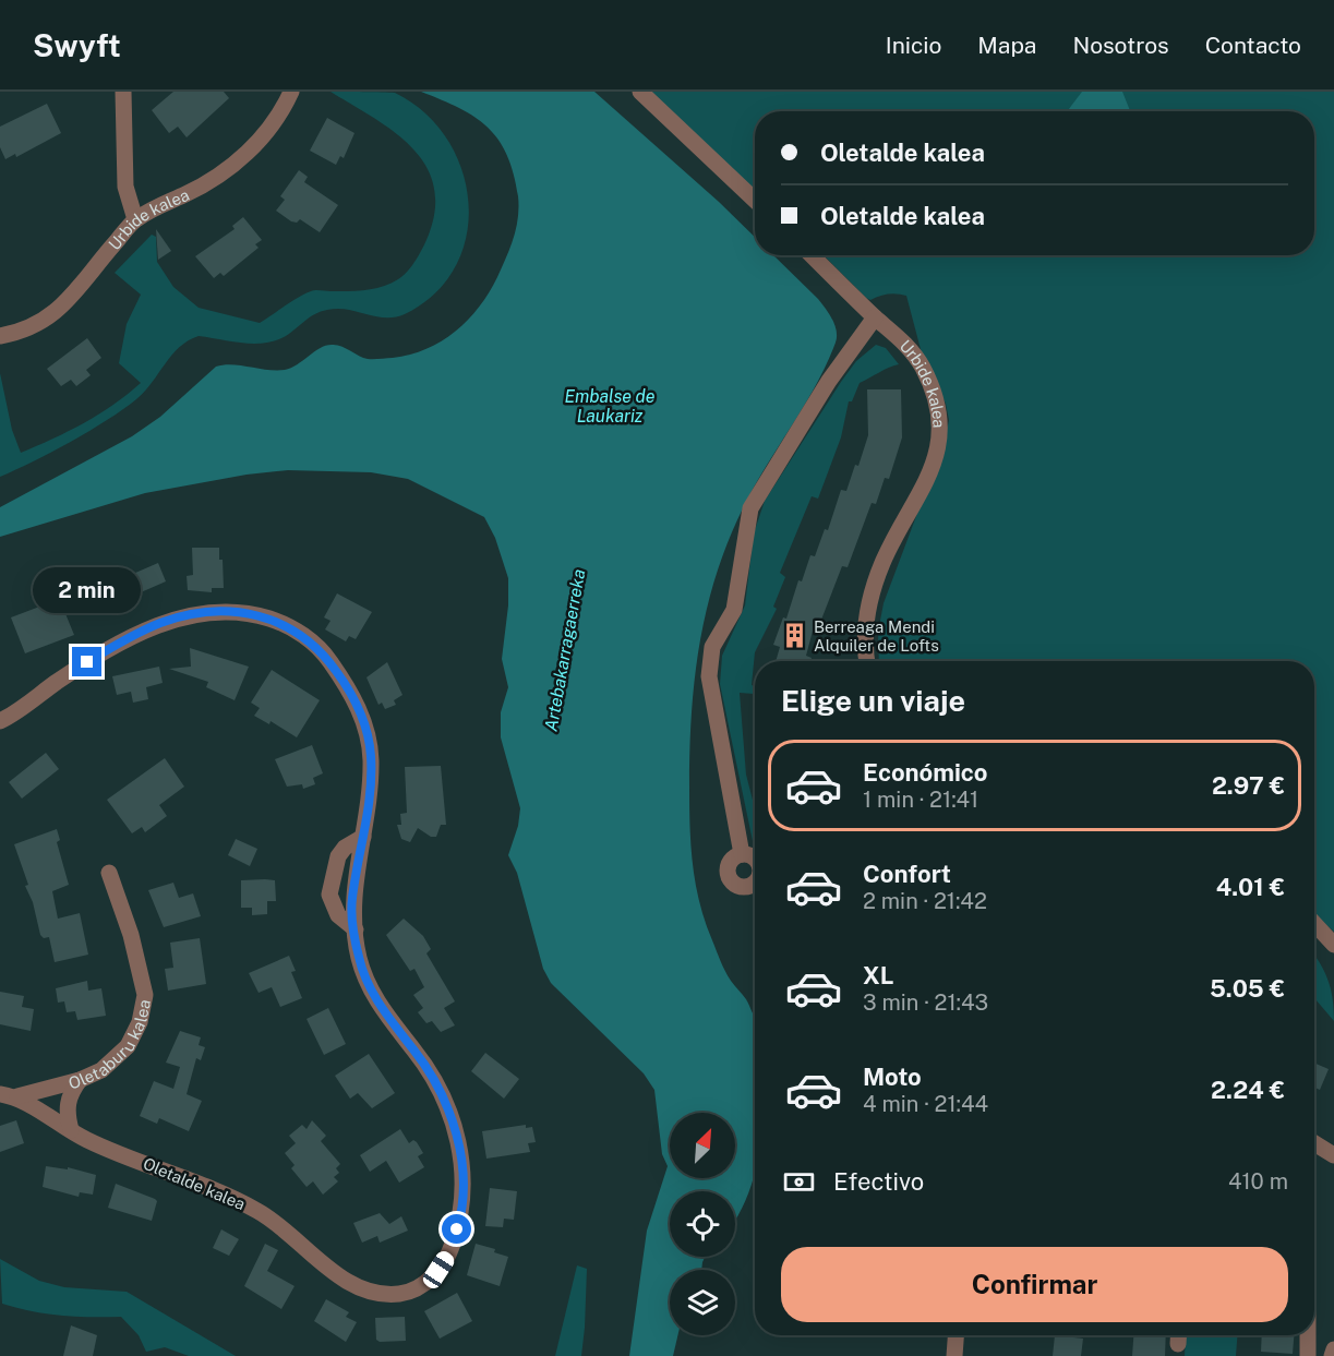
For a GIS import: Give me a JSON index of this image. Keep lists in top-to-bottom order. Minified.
{"streets":{"street":["Urbide kalea","Oletaburu kalea","Oletalde kalea"]},"crossings":[["Oletaburu kalea","Oletalde kalea"]],"water":["Embalse de Laukariz","Artebakarragaerreka"],"places":{"building":["Berreaga Mendi Alquiler de Lofts"]},"north":"top right","page":{"header":"Swyft","nav":["Inicio","Mapa","Nosotros","Contacto"],"banner":["Oletalde kalea","Oletalde kalea"],"bubble":"2 min","heading":"Elige un viaje","list":[{"name":"Económico","note":"1 min · 21:41","value":"2.97 €"},{"name":"Confort","note":"2 min · 21:42","value":"4.01 €"},{"name":"XL","note":"3 min · 21:43","value":"5.05 €"},{"name":"Moto","note":"4 min · 21:44","value":"2.24 €"}],"pay":["Efectivo","410 m"],"buttons":"Confirmar"}}
